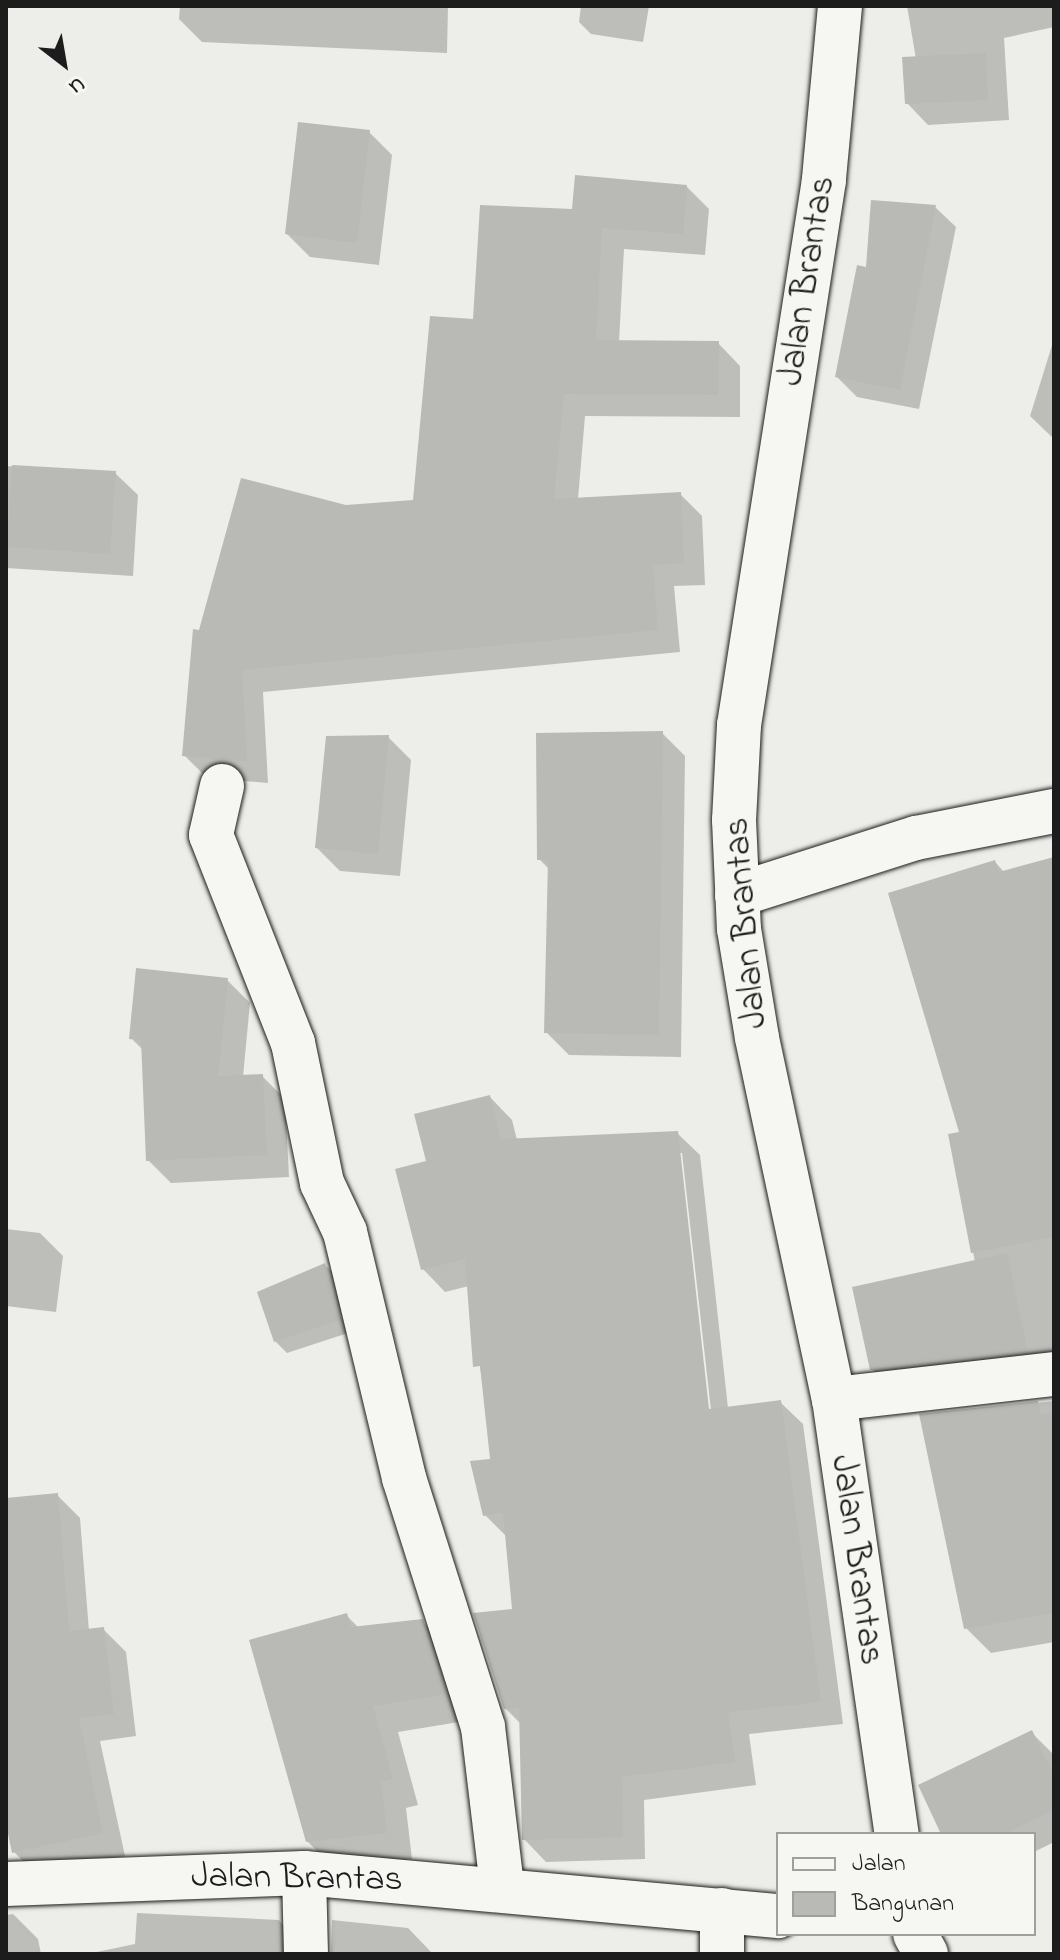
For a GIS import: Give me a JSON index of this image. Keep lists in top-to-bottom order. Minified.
{"streets":{"street":["Jalan Brantas"]},"legend":["Jalan","Bangunan"],"north":"bottom right"}
